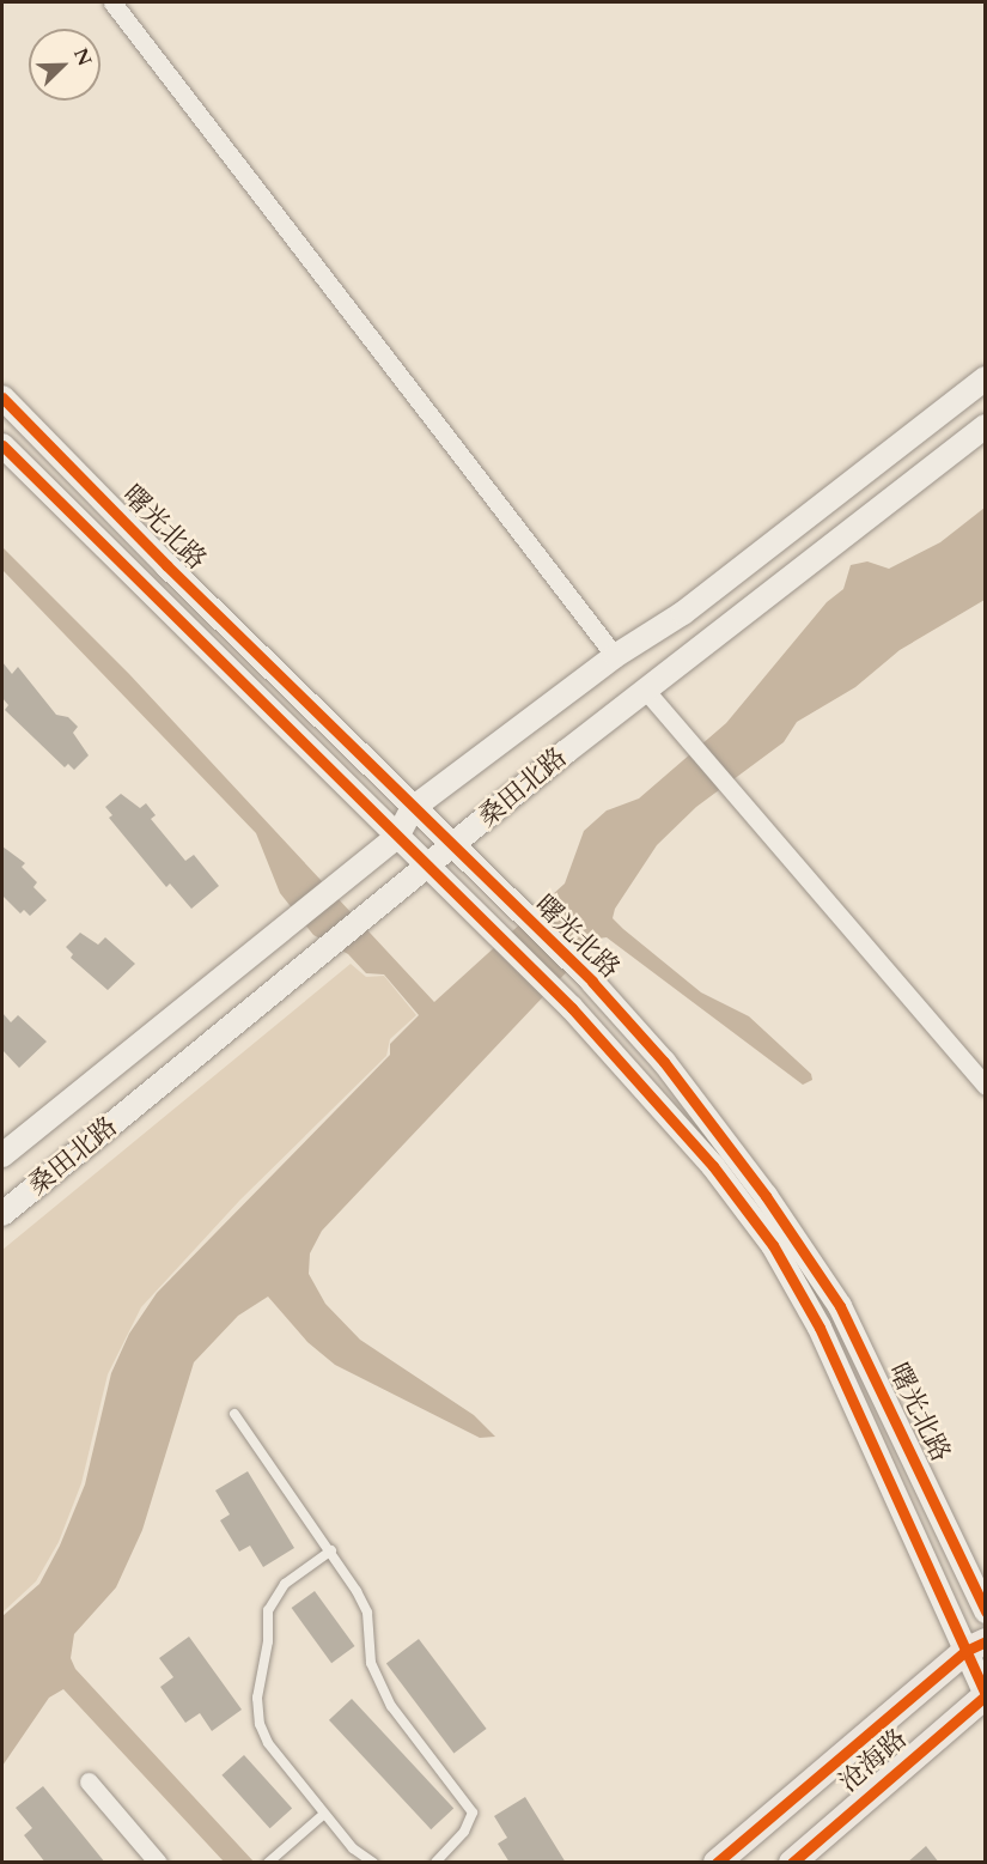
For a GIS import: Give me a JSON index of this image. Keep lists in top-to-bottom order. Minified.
{"streets":{"main road":["曙光北路","桑田北路","沧海路"]},"crossings":[["曙光北路","桑田北路"],["曙光北路","沧海路"]],"north":"top right"}
